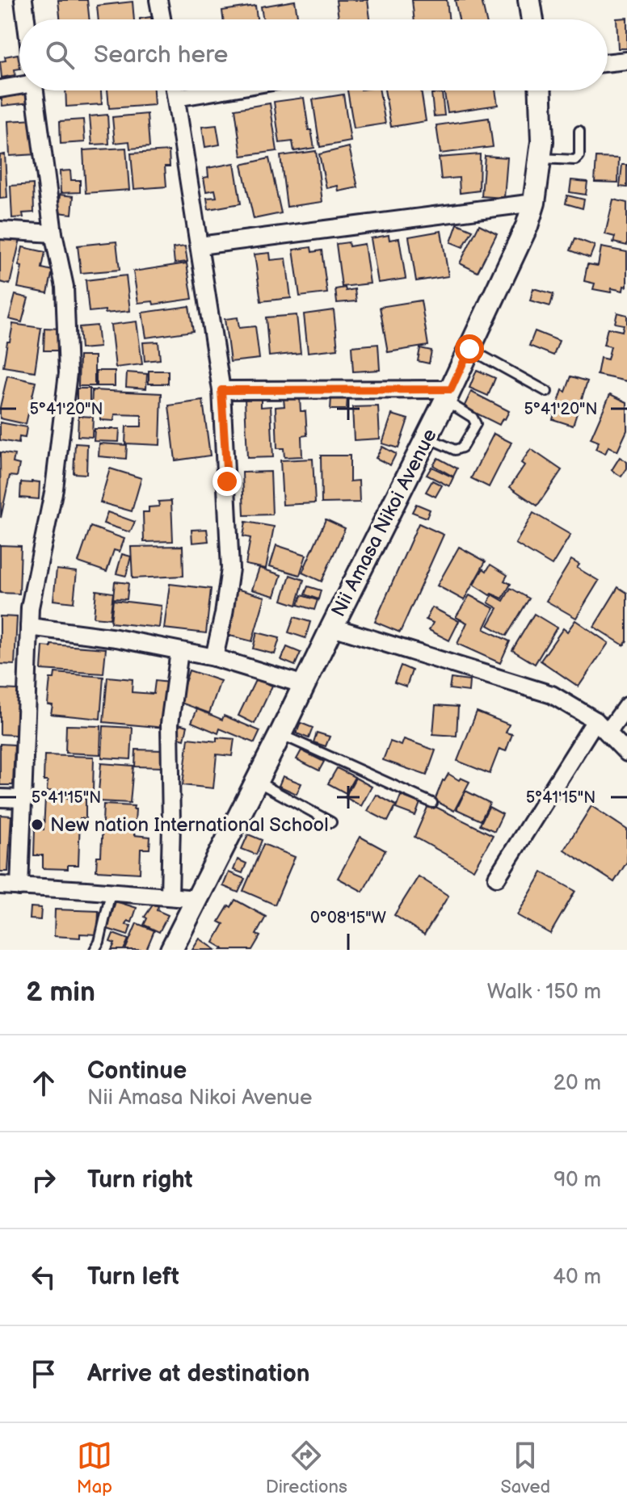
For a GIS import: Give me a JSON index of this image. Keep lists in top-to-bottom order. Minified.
{"streets":{"street":["Nii Amasa Nikoi Avenue"]},"places":["New nation International School"],"page":{"search":"Search here","heading":["2 min","Walk · 150 m"],"list":[["Continue","Nii Amasa Nikoi Avenue","20 m"],["Turn right","90 m"],["Turn left","40 m"],"Arrive at destination"],"nav":["Map","Directions","Saved"]},"coordinates":["5°41'20\"N","5°41'15\"N","0°08'15\"W"]}
